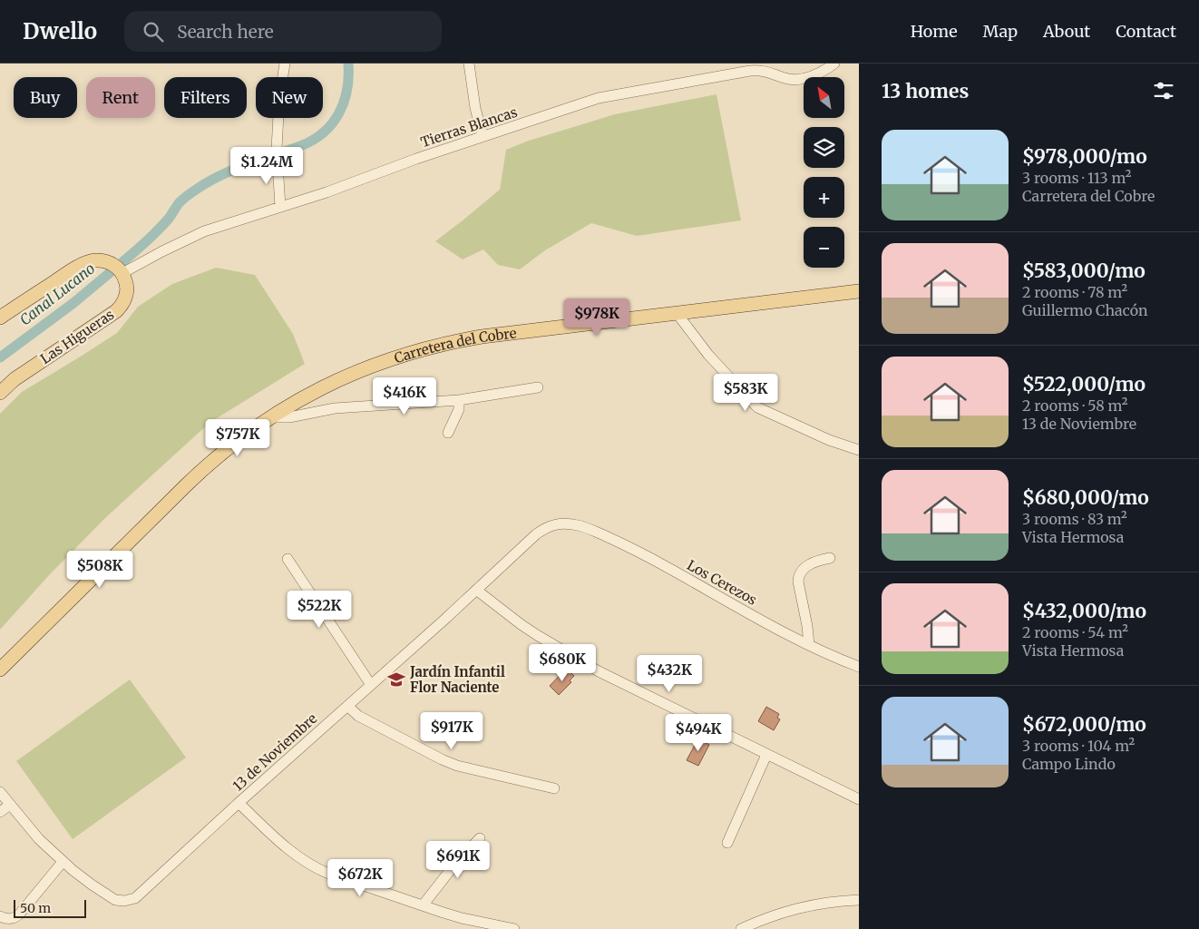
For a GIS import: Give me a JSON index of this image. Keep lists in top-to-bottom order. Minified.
{"streets":{"main road":["Las Higueras","Carretera del Cobre"],"street":["Tierras Blancas","Los Cerezos","13 de Noviembre"]},"crossings":[["Tierras Blancas","Las Higueras"],["Los Cerezos","13 de Noviembre"]],"water":["Canal Lucano"],"places":{"school or university":["Jardín Infantil Flor Naciente"]},"scale_bar":"50 m","north":"top left","page":{"header":"Dwello","search":"Search here","nav":["Home","Map","About","Contact"],"heading":"13 homes","map_buttons":["+","−"],"chip":["Buy","Rent","Filters","New"],"list":[{"name":"$978,000/mo","note":"3 rooms · 113 m² · Carretera del Cobre"},{"name":"$583,000/mo","note":"2 rooms · 78 m² · Guillermo Chacón"},{"name":"$522,000/mo","note":"2 rooms · 58 m² · 13 de Noviembre"},{"name":"$680,000/mo","note":"3 rooms · 83 m² · Vista Hermosa"},{"name":"$432,000/mo","note":"2 rooms · 54 m² · Vista Hermosa"},{"name":"$672,000/mo","note":"3 rooms · 104 m² · Campo Lindo"}],"price":["$1.24M","$978K","$583K","$416K","$757K","$508K","$522K","$680K","$432K","$917K","$494K","$691K","$672K"],"scale":"50 m"}}
